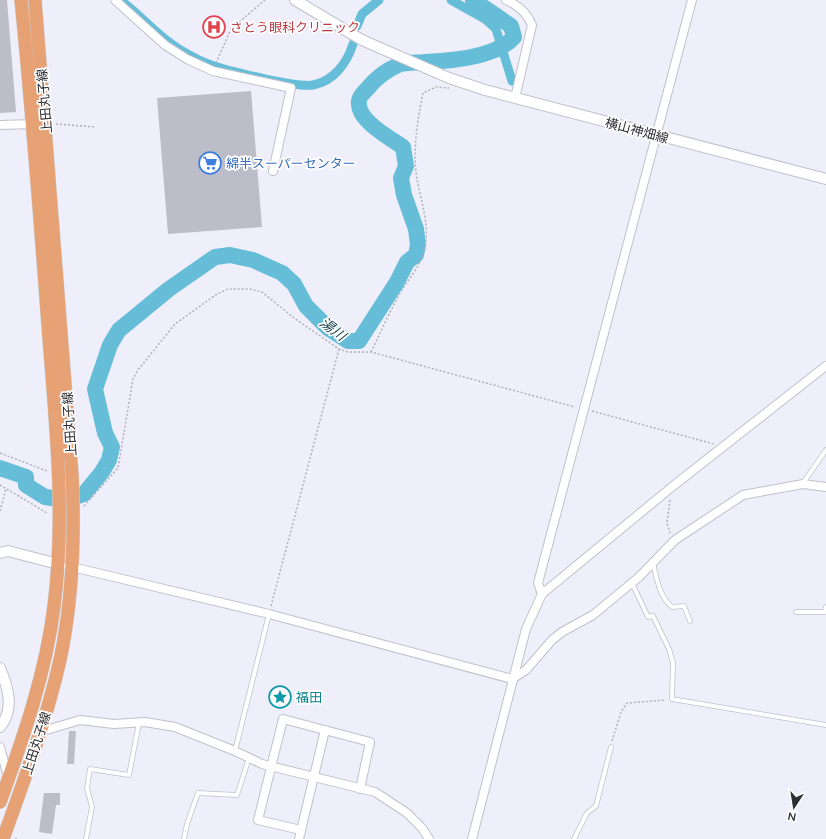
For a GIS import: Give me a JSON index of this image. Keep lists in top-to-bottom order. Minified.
{"streets":{"main road":["上田丸子線"],"street":["横山神畑線"]},"water":["湯川"],"places":{"hospital":["さとう眼科クリニック"],"supermarket":["綿半スーパーセンター"],"place":["福田"]},"north":"bottom"}
